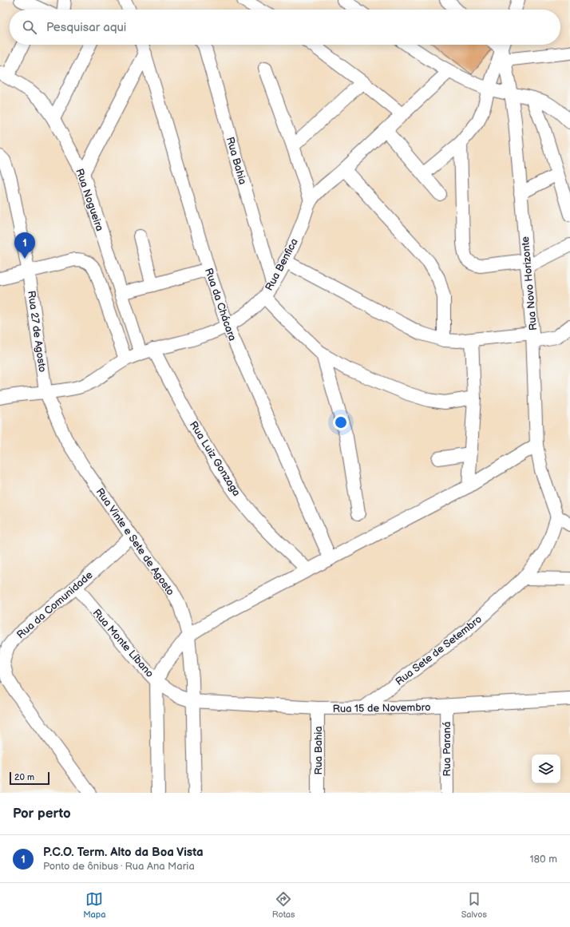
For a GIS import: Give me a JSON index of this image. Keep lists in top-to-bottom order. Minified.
{"streets":{"street":["Rua Bahia","Rua Nogueira","Rua Benfica","Rua Novo Horizonte","Rua da Chácara","Rua 27 de Agosto","Rua Luiz Gonzaga","Rua Vinte e Sete de Agosto","Rua da Comunidade","Rua Monte Líbano","Rua Sete de Setembro","Rua 15 de Novembro","Rua Paraná"]},"crossings":[["Rua Bahia","Rua Benfica"],["Rua Bahia","Rua 15 de Novembro"],["Rua Nogueira","Rua Benfica"],["Rua Benfica","Rua da Chácara"],["Rua Benfica","Rua 27 de Agosto"],["Rua Benfica","Rua Luiz Gonzaga"],["Rua Benfica","Rua Vinte e Sete de Agosto"],["Rua 27 de Agosto","Rua Vinte e Sete de Agosto"],["Rua Vinte e Sete de Agosto","Rua da Comunidade"],["Rua Vinte e Sete de Agosto","Rua Monte Líbano"],["Rua Vinte e Sete de Agosto","Rua 15 de Novembro"],["Rua da Comunidade","Rua Monte Líbano"],["Rua Monte Líbano","Rua 15 de Novembro"],["Rua Sete de Setembro","Rua 15 de Novembro"],["Rua 15 de Novembro","Rua Paraná"]],"scale_bar":"20 m","page":{"search":"Pesquisar aqui","pins":"1","scale":"20 m","heading":"Por perto","list":[{"mark":"1","name":"P.C.O. Term. Alto da Boa Vista","note":"Ponto de ônibus · Rua Ana Maria","value":"180 m"}],"nav":["Mapa","Rotas","Salvos"]}}
